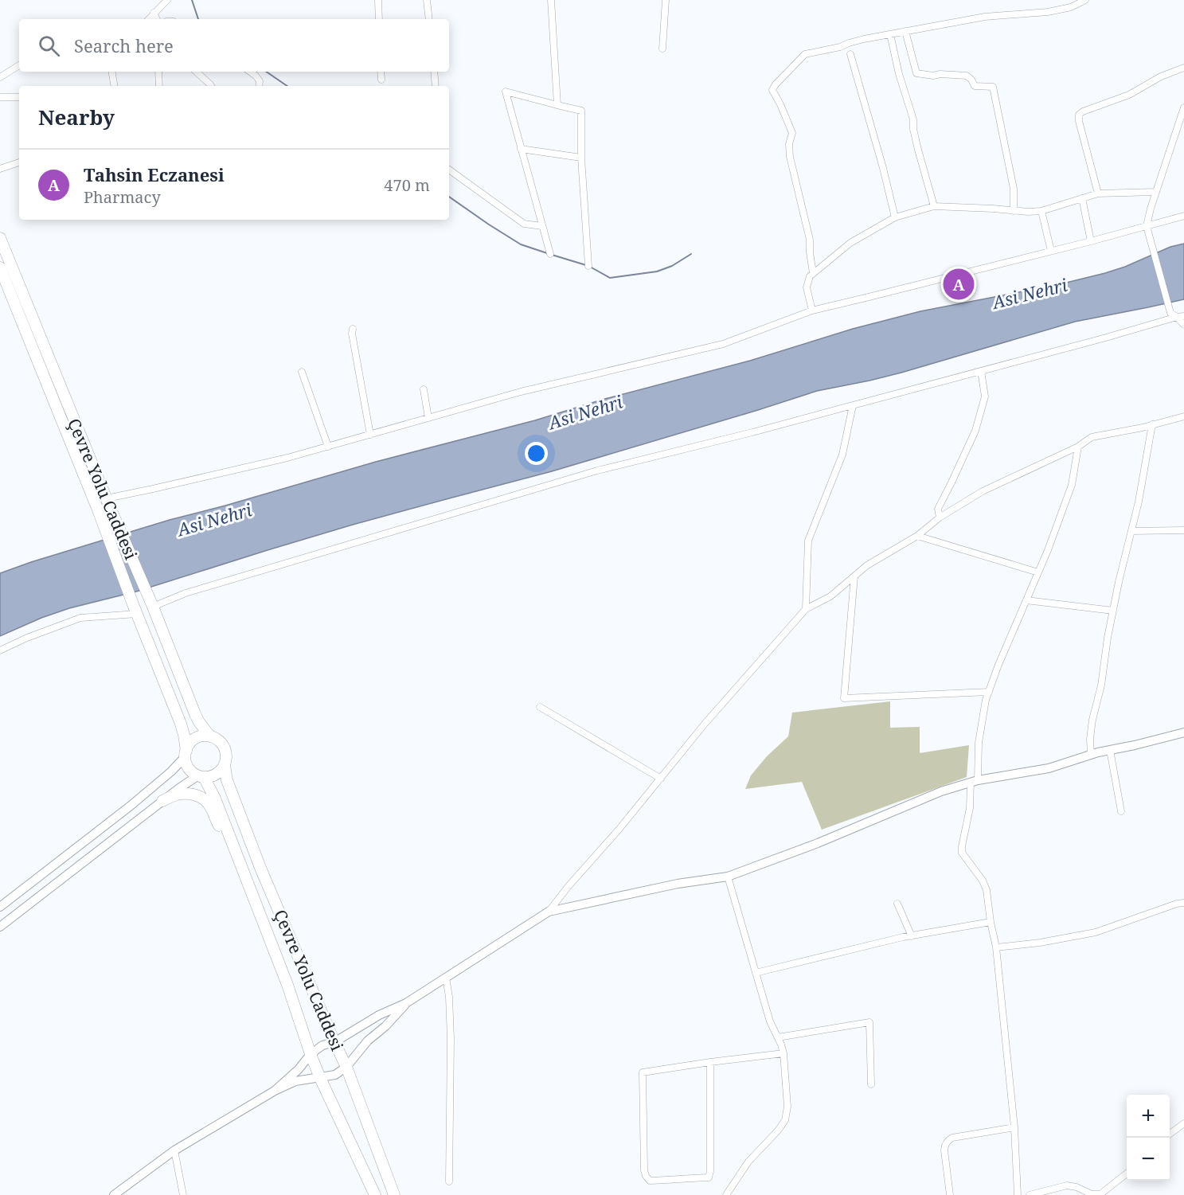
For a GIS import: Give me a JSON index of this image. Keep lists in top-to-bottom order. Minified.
{"streets":{"highway":["Çevre Yolu Caddesi"]},"water":["Asi Nehri"],"page":{"search":"Search here","heading":"Nearby","list":[{"mark":"A","name":"Tahsin Eczanesi","note":"Pharmacy","value":"470 m"}],"pins":"A","map_buttons":["+","−"]}}
